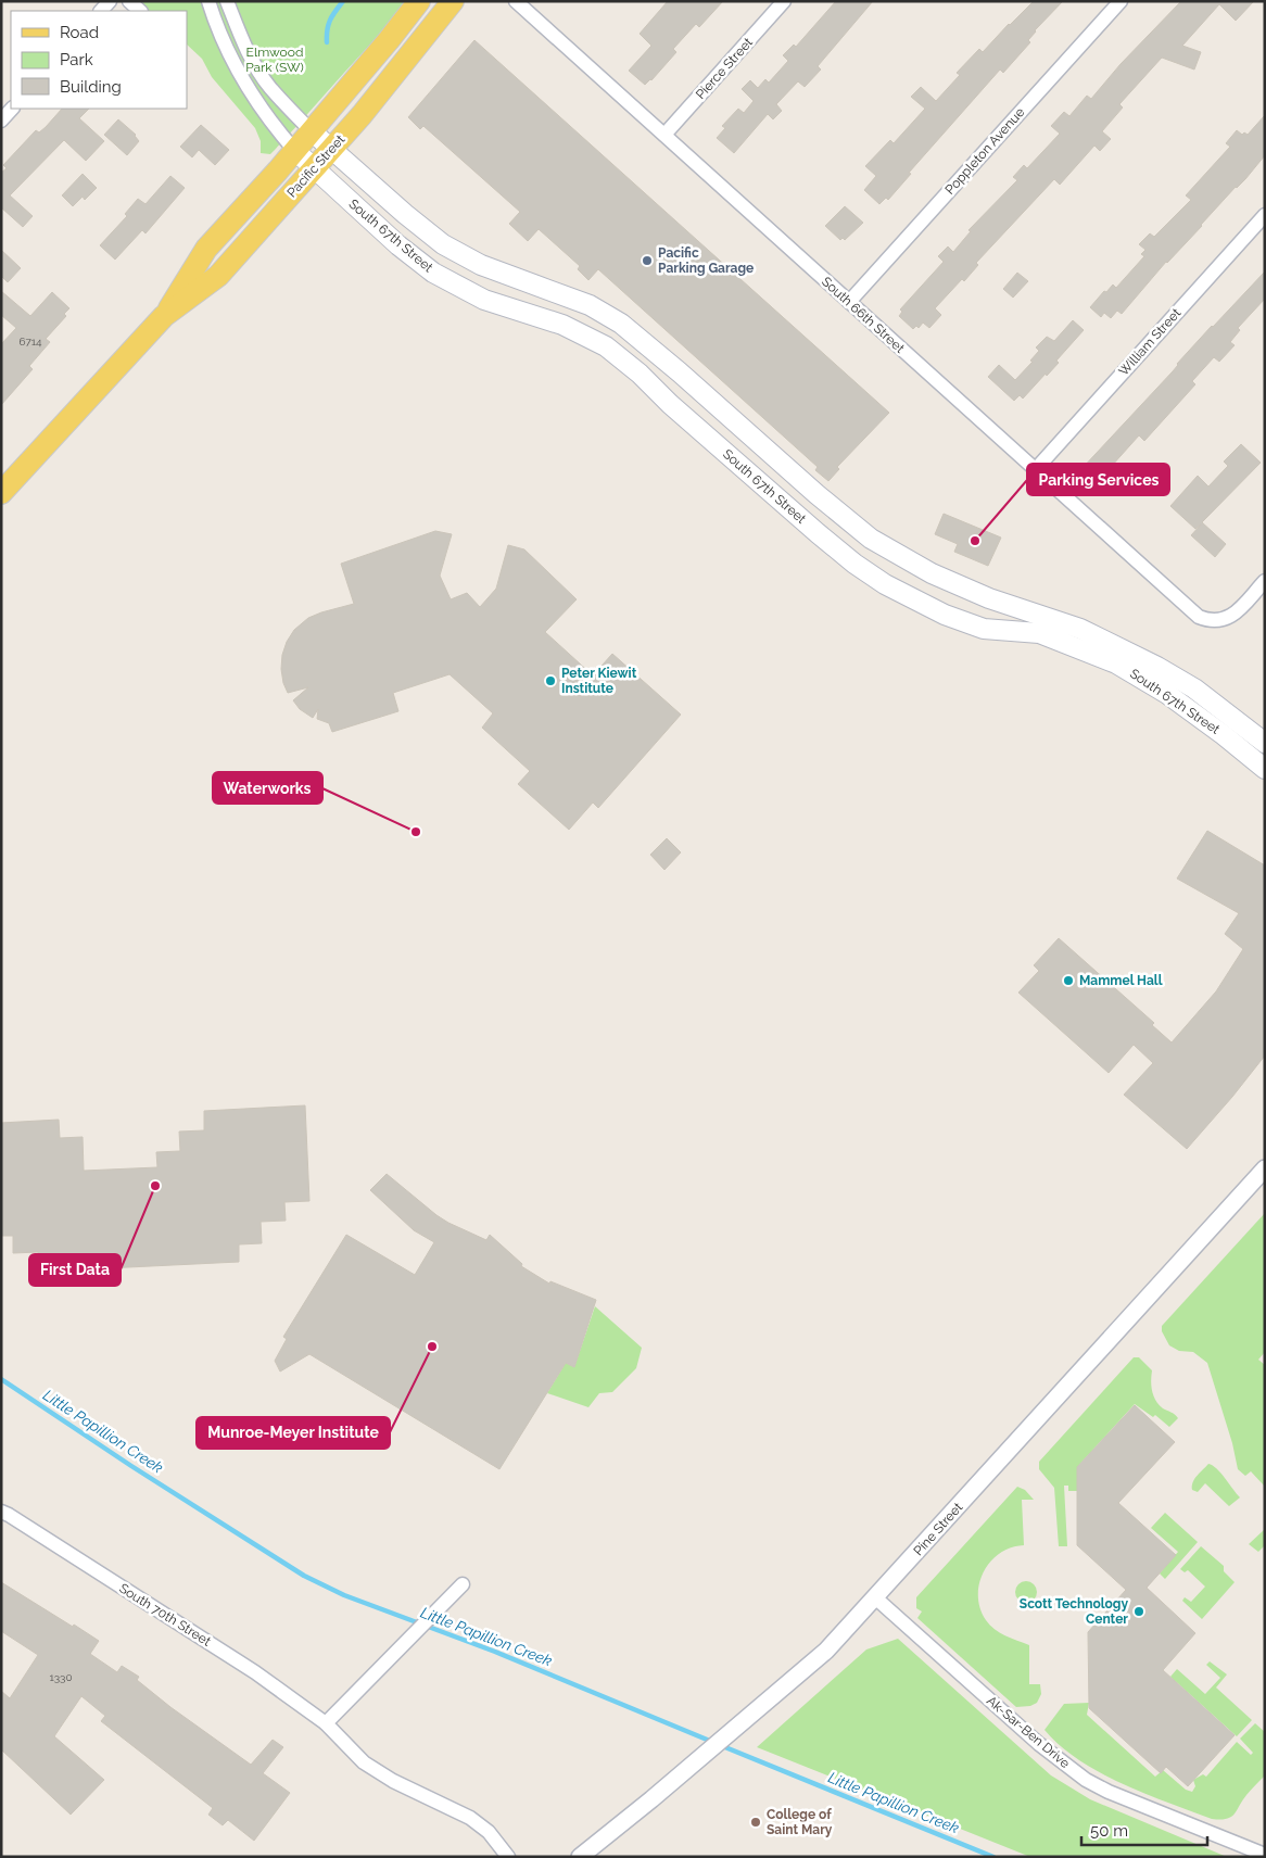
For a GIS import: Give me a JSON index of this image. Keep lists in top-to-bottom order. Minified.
{"streets":{"main road":["Pacific Street","South 67th Street"],"street":["Pierce Street","Poppleton Avenue","South 66th Street","William Street","Pine Street","South 70th Street","Ak-Sar-Ben Drive"]},"crossings":[["Pierce Street","South 66th Street"],["Poppleton Avenue","South 66th Street"],["Pacific Street","South 67th Street"],["South 66th Street","William Street"],["Pine Street","Ak-Sar-Ben Drive"]],"water":["Little Papillion Creek"],"parks":["Elmwood Park (SW)"],"places":["Pacific Parking Garage","Parking Services","Peter Kiewit Institute","Waterworks","Mammel Hall","First Data","Munroe-Meyer Institute","Scott Technology Center","College of Saint Mary"],"house_numbers":["6714","1330"],"legend":["Road","Park","Building"],"scale_bar":"50 m"}
